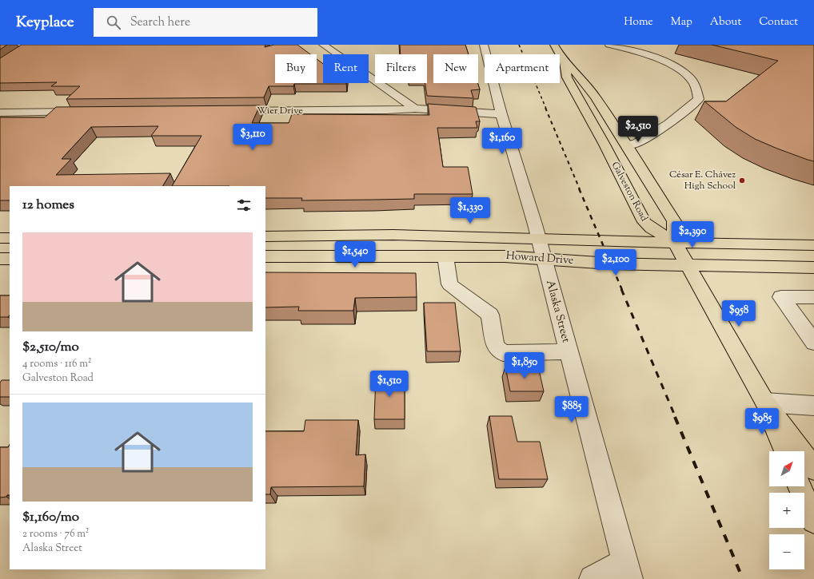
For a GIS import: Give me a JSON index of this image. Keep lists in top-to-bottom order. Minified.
{"streets":{"main road":["Galveston Road","Howard Drive"],"street":["Wier Drive","Alaska Street"]},"crossings":[["Wier Drive","Alaska Street"],["Galveston Road","Howard Drive"],["Howard Drive","Alaska Street"]],"places":["César E. Chávez High School"],"north":"top right","page":{"header":"Keyplace","search":"Search here","nav":["Home","Map","About","Contact"],"chip":["Buy","Rent","Filters","New","Apartment"],"price":["$2,510","$3,110","$1,160","$1,330","$2,390","$1,540","$2,100","$958","$1,850","$1,510","$885","$985"],"heading":"12 homes","list":[{"name":"$2,510/mo","note":"4 rooms · 116 m² · Galveston Road"},{"name":"$1,160/mo","note":"2 rooms · 76 m² · Alaska Street"}],"map_buttons":["+","−"]}}
